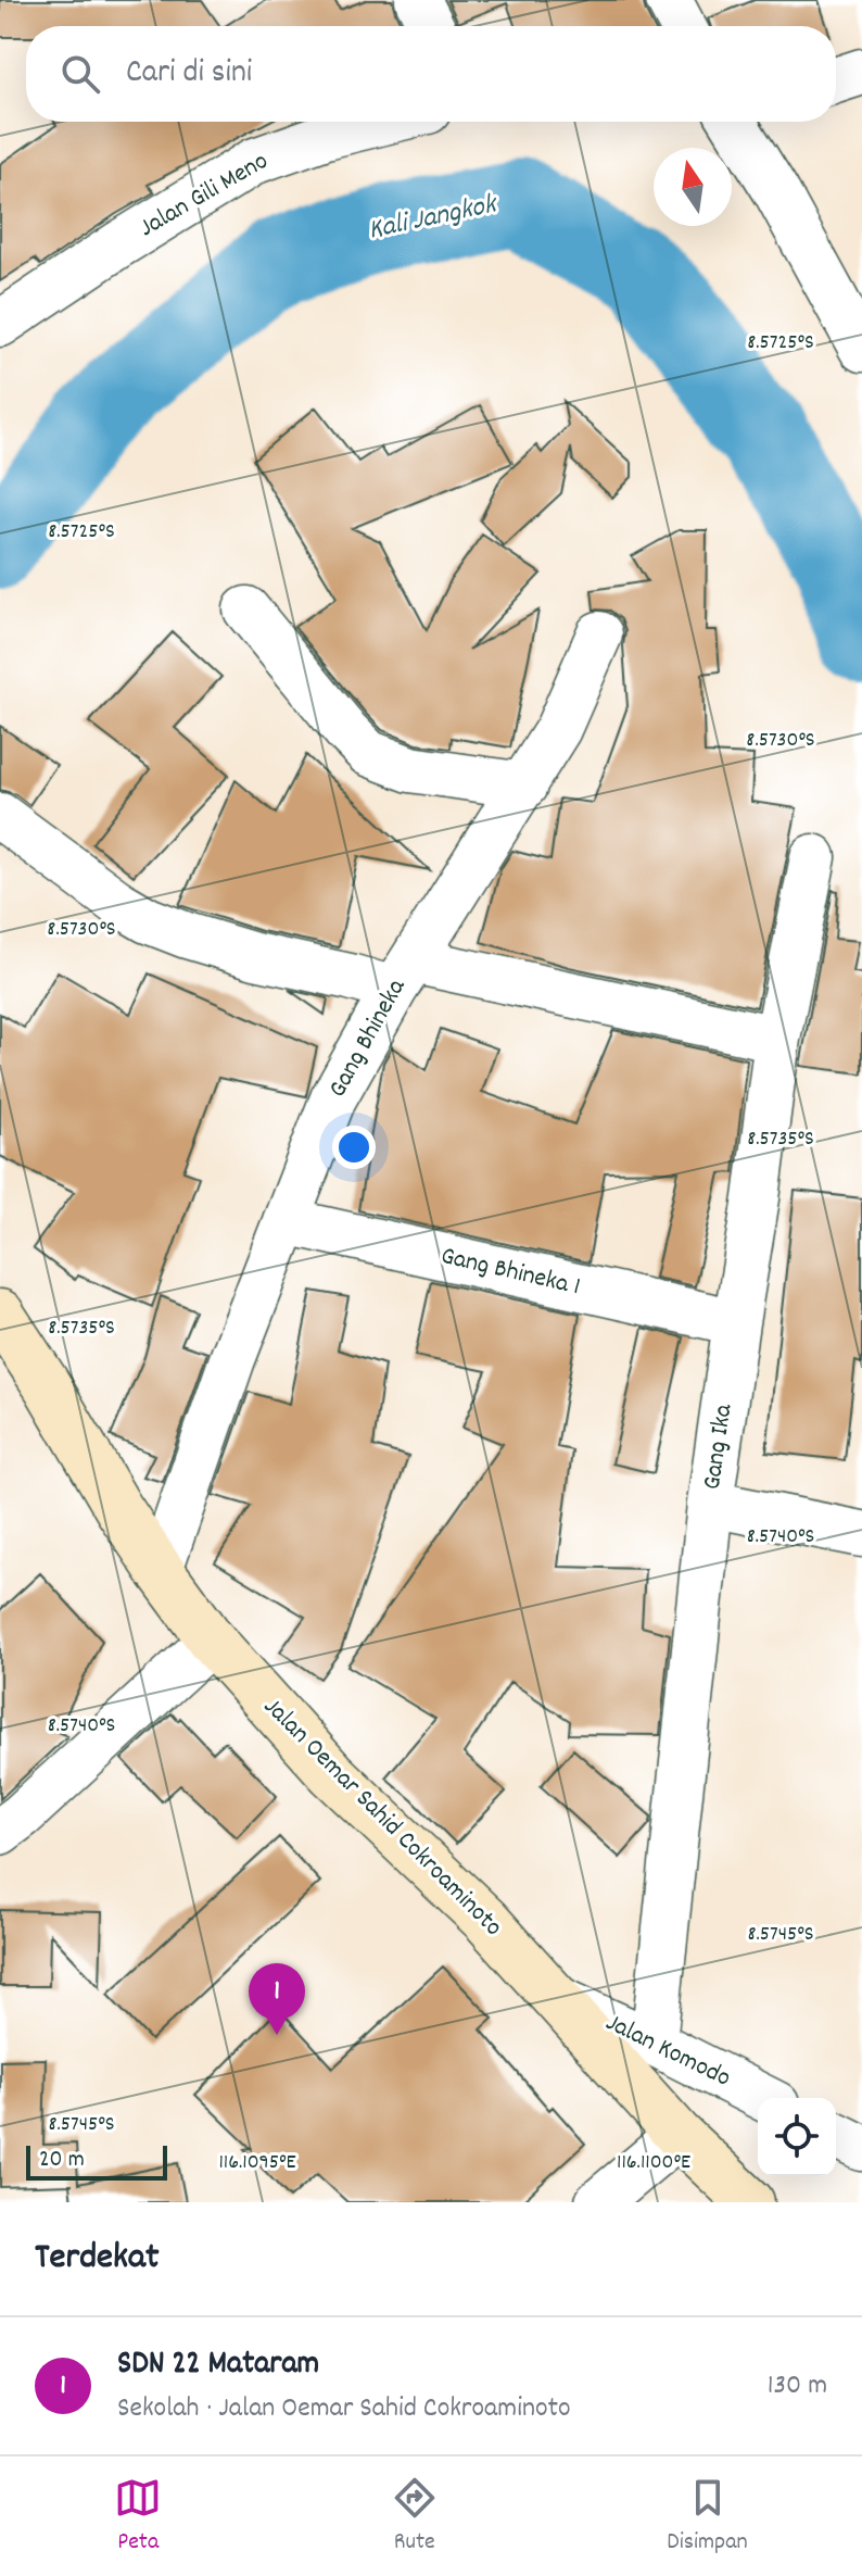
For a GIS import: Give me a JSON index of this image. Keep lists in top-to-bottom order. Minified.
{"streets":{"street":["Jalan Gili Meno","Gang Bhineka","Gang Bhineka 1","Gang Ika","Jalan Oemar Sahid Cokroaminoto","Jalan Komodo"]},"crossings":[["Gang Bhineka","Gang Bhineka 1"],["Gang Bhineka","Jalan Oemar Sahid Cokroaminoto"],["Gang Bhineka 1","Gang Ika"],["Gang Ika","Jalan Komodo"],["Jalan Oemar Sahid Cokroaminoto","Jalan Komodo"]],"water":["Kali Jangkok"],"scale_bar":"20 m","north":"top","page":{"search":"Cari di sini","pins":"1","scale":"20 m","heading":"Terdekat","list":[{"mark":"1","name":"SDN 22 Mataram","note":"Sekolah · Jalan Oemar Sahid Cokroaminoto","value":"130 m"}],"nav":["Peta","Rute","Disimpan"]},"coordinates":["8.5725°S","8.5730°S","8.5735°S","8.5740°S","8.5745°S","116.1095°E","116.1100°E"]}
